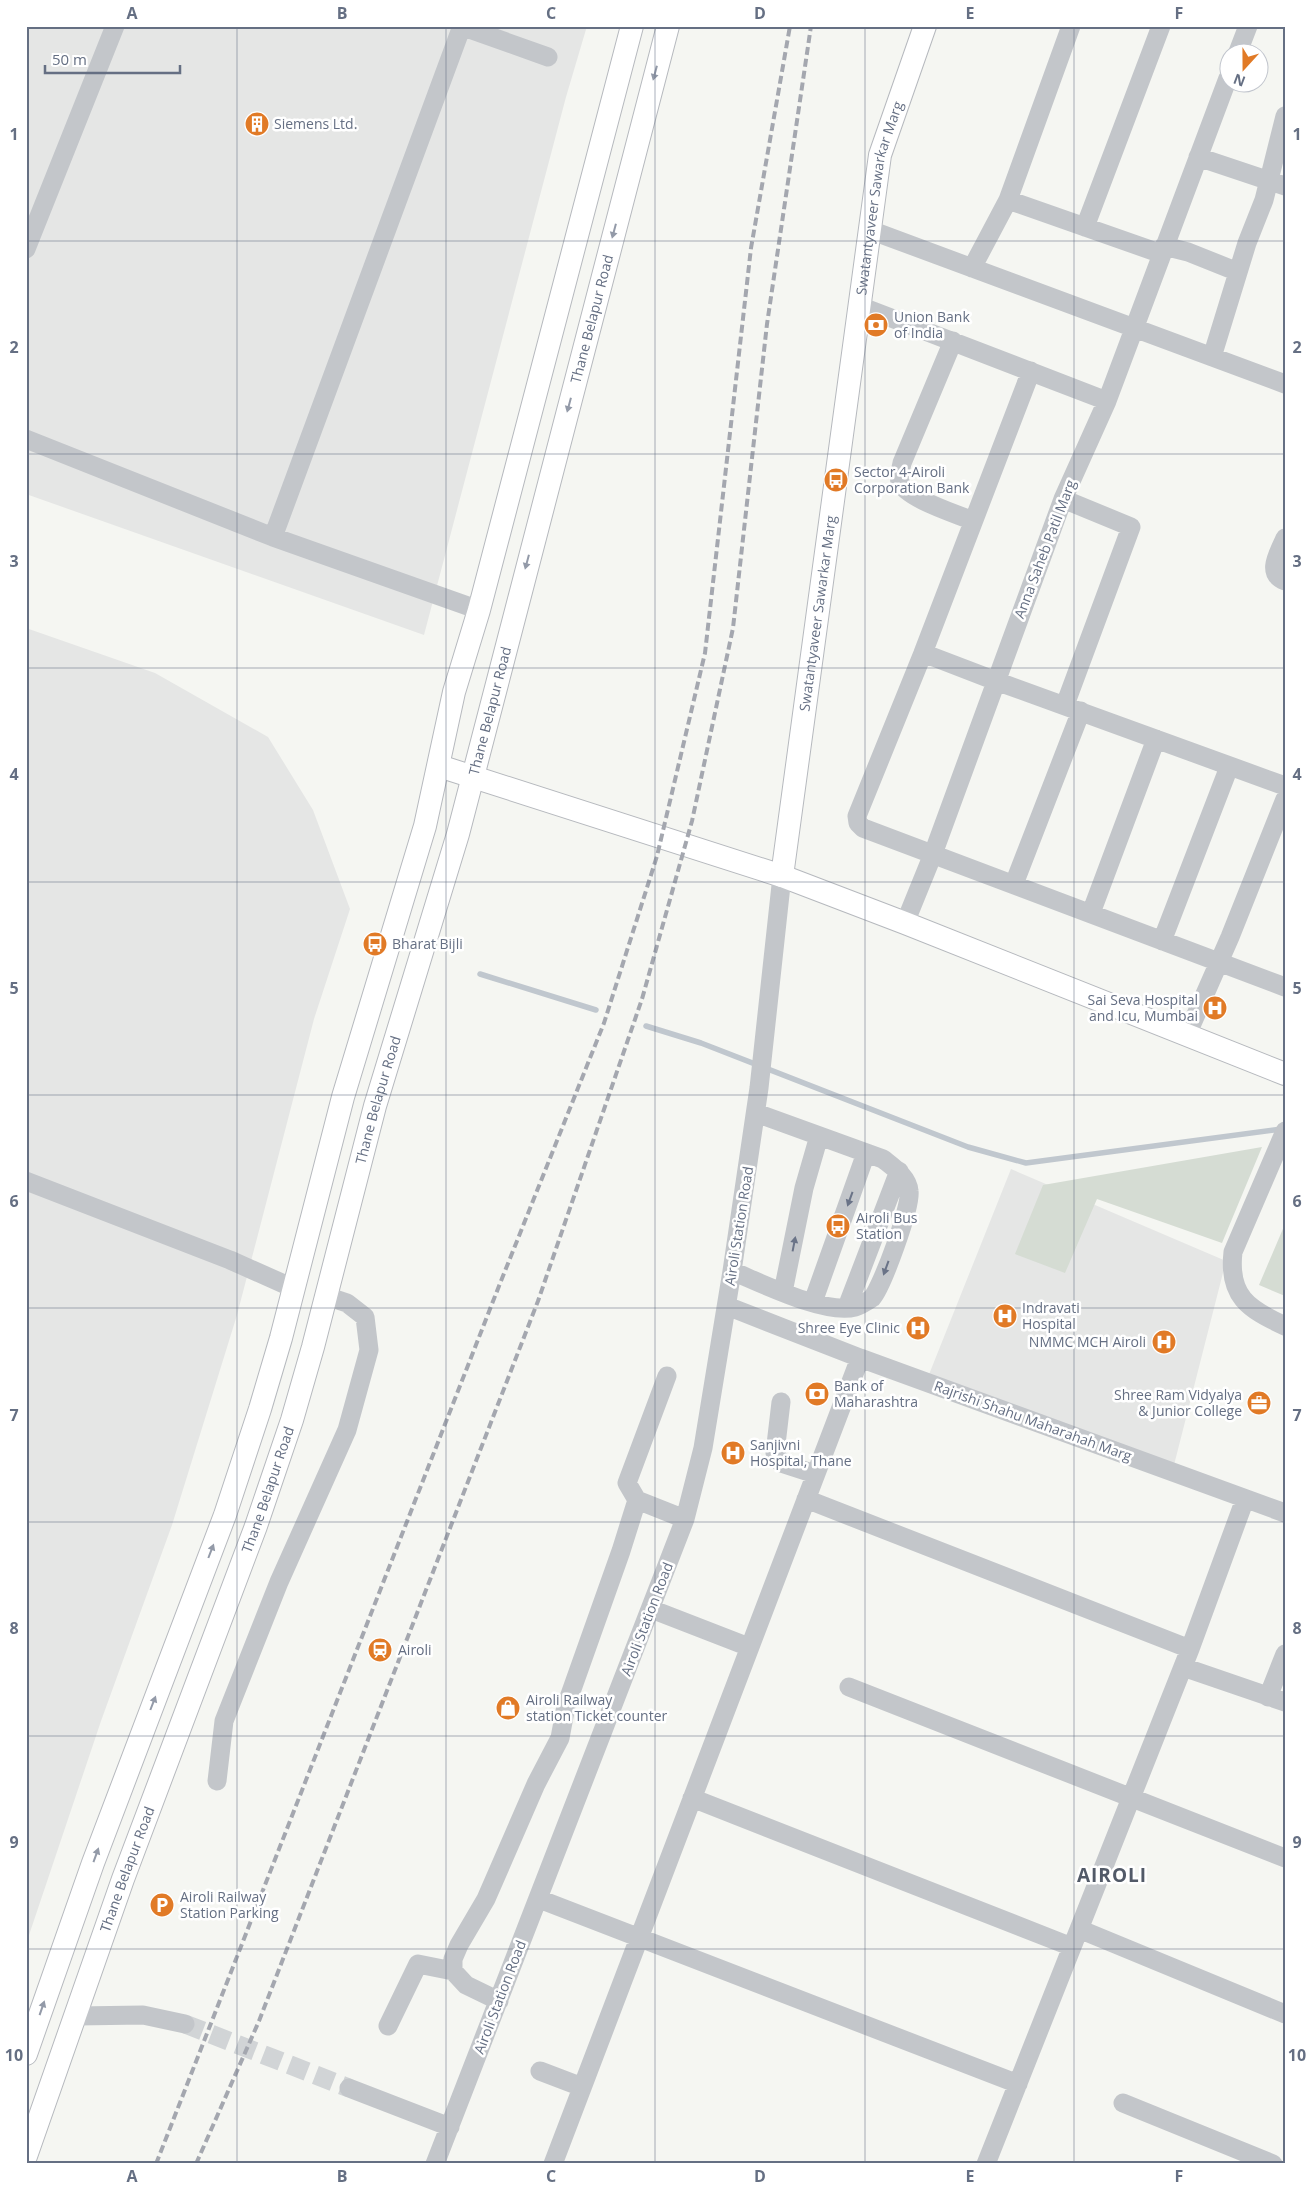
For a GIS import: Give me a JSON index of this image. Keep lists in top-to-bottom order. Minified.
{"streets":{"main road":["Swatantyaveer Sawarkar Marg","Thane Belapur Road"],"street":["Anna Saheb Patil Marg","Airoli Station Road","Rajrishi Shahu Maharahah Marg"]},"crossings":[["Swatantyaveer Sawarkar Marg","Airoli Station Road"],["Airoli Station Road","Rajrishi Shahu Maharahah Marg"]],"districts":["AIROLI"],"places":{"building":["Siemens Ltd."],"bank":["Union Bank of India","Bank of Maharashtra"],"bus stop":["Sector 4-Airoli Corporation Bank","Bharat Bijli","Airoli Bus Station"],"hospital":["Sai Seva Hospital and Icu, Mumbai","Indravati Hospital","Shree Eye Clinic","NMMC MCH Airoli","Sanjivni Hospital, Thane"],"office":["Shree Ram Vidyalya & Junior College"],"station":["Airoli"],"shop":["Airoli Railway station Ticket counter"],"parking":["Airoli Railway Station Parking"]},"scale_bar":"50 m","north":"bottom","grid":{"columns":["A","B","C","D","E","F"],"rows":["1","2","3","4","5","6","7","8","9","10"]}}
